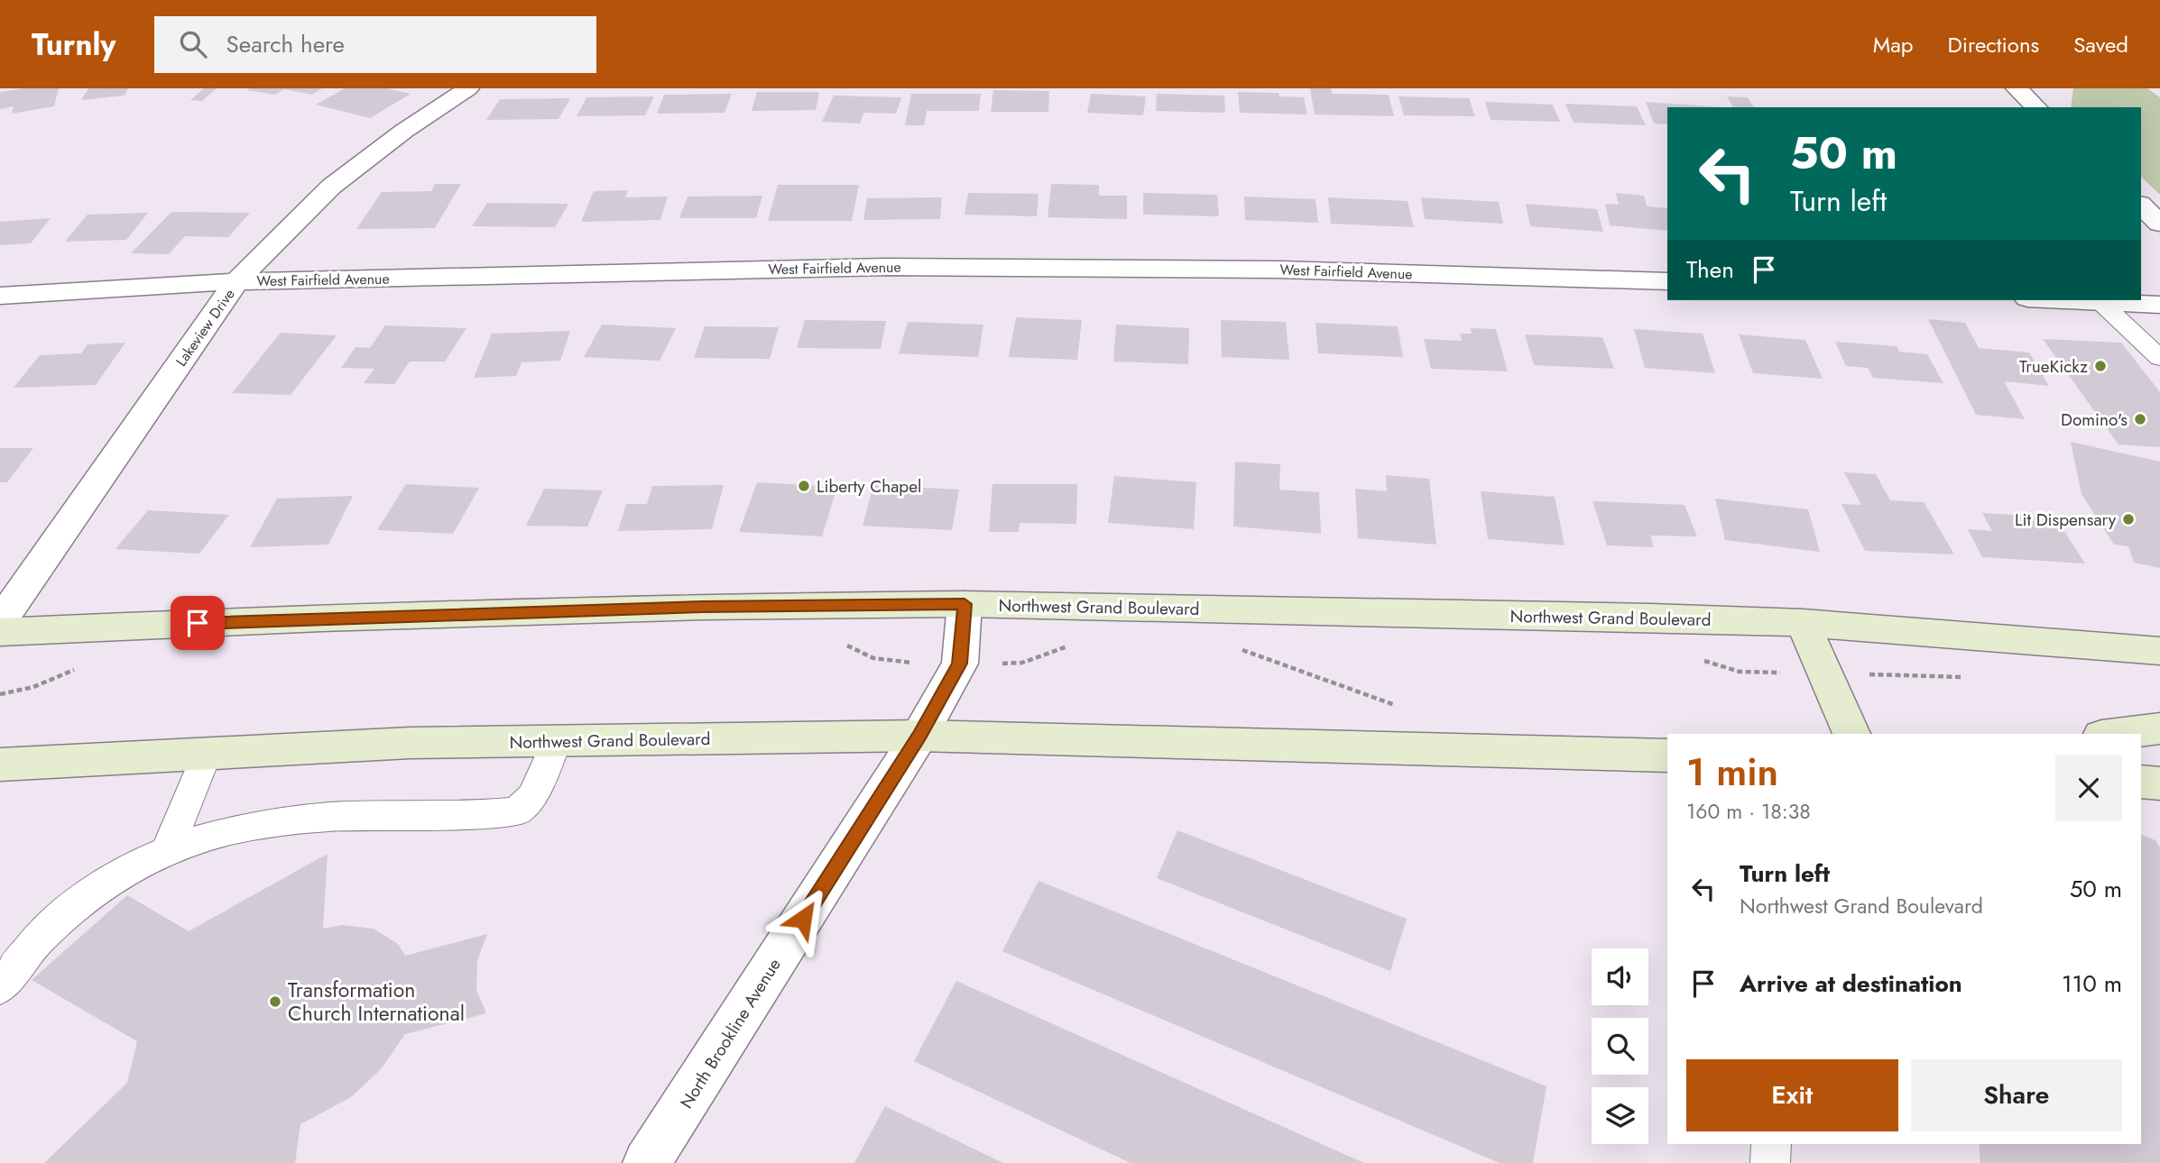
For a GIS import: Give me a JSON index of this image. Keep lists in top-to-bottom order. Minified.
{"streets":{"street":["West Fairfield Avenue","Lakeview Drive","Northwest Grand Boulevard","North Brookline Avenue"]},"crossings":[["West Fairfield Avenue","Lakeview Drive"],["Northwest Grand Boulevard","North Brookline Avenue"]],"places":["TrueKickz","Domino's","Liberty Chapel","Lit Dispensary","Transformation Church International"],"page":{"header":"Turnly","search":"Search here","nav":["Map","Directions","Saved"],"turn":["50 m","Turn left"],"then":"Then","heading":["1 min","160 m · 18:38"],"list":[{"name":"Turn left","note":"Northwest Grand Boulevard","value":"50 m"},{"name":"Arrive at destination","value":"110 m"}],"buttons":["Exit","Share"]}}
